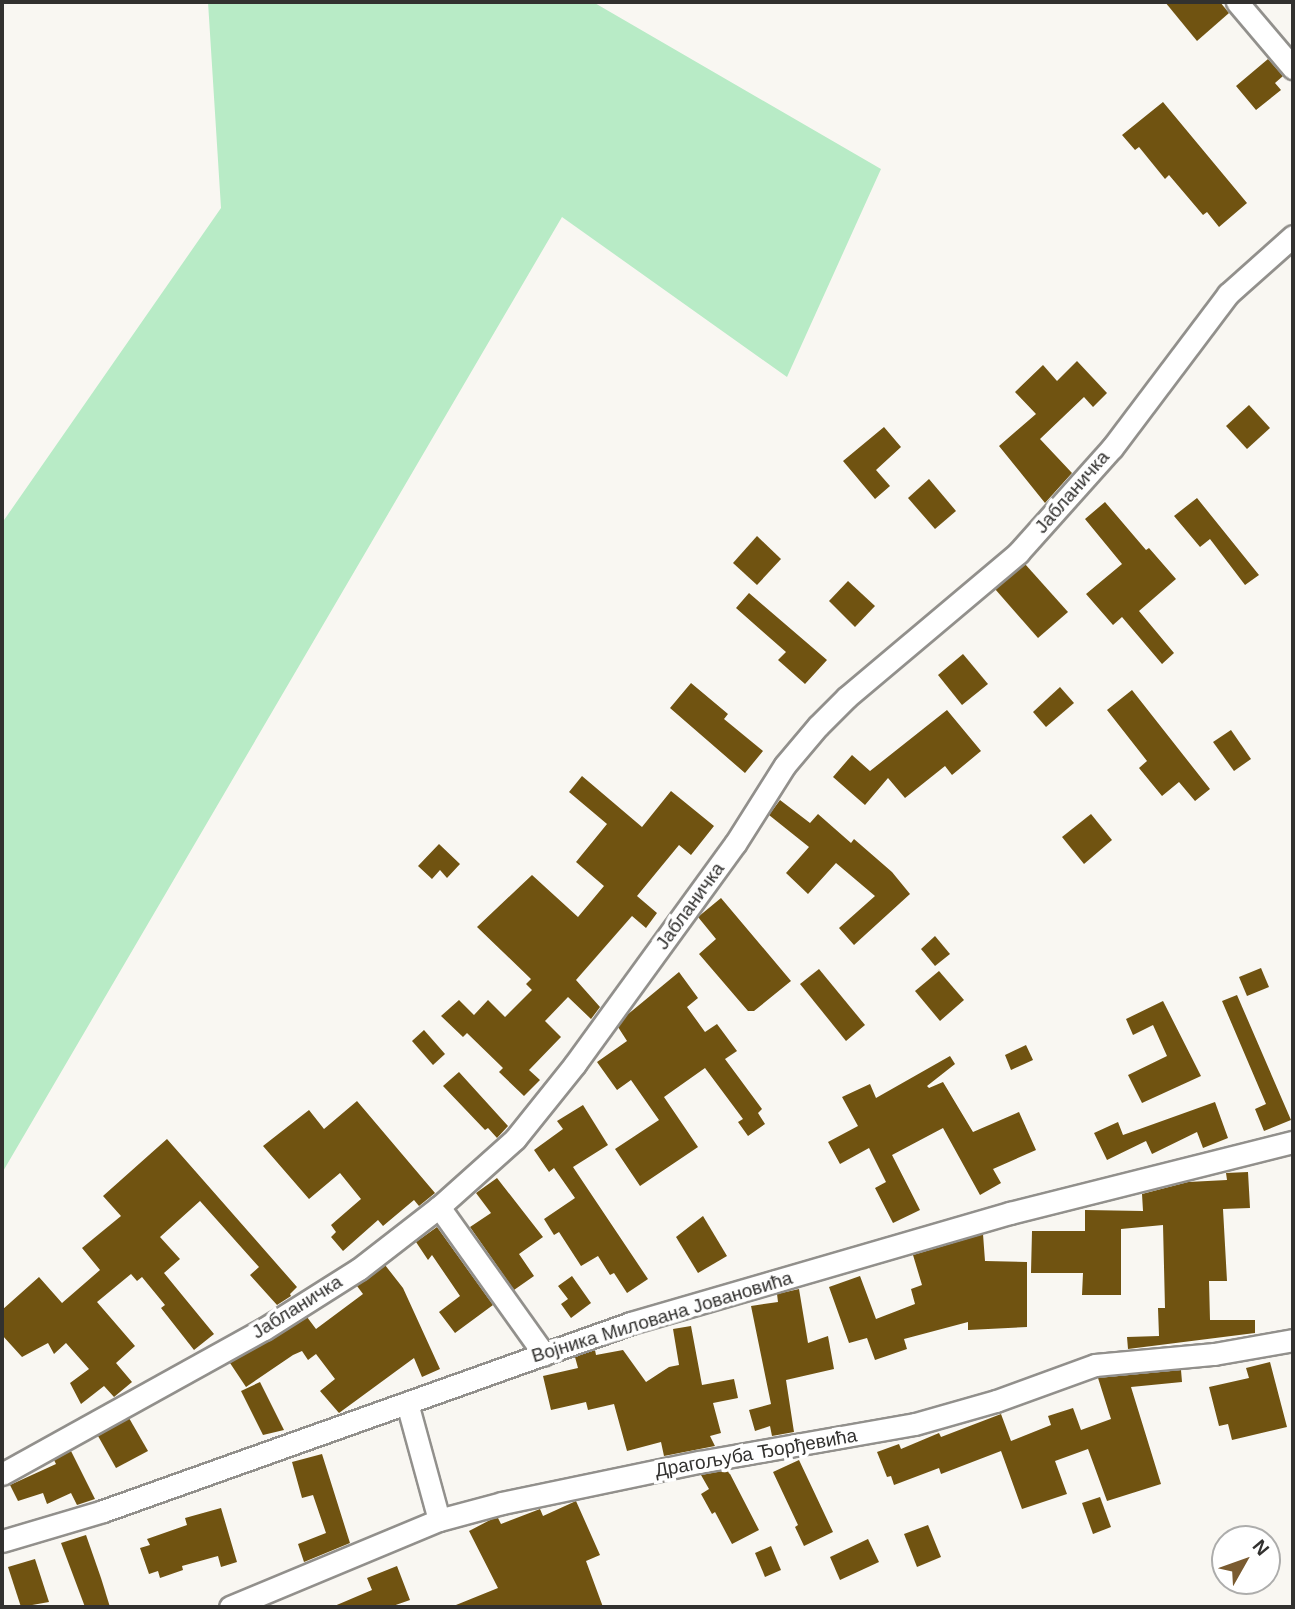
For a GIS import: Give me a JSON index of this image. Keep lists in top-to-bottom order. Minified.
{"streets":{"street":["Јабланичка","Војника Милована Јовановића","Драгољуба Ђорђевића"]},"north":"top right"}
